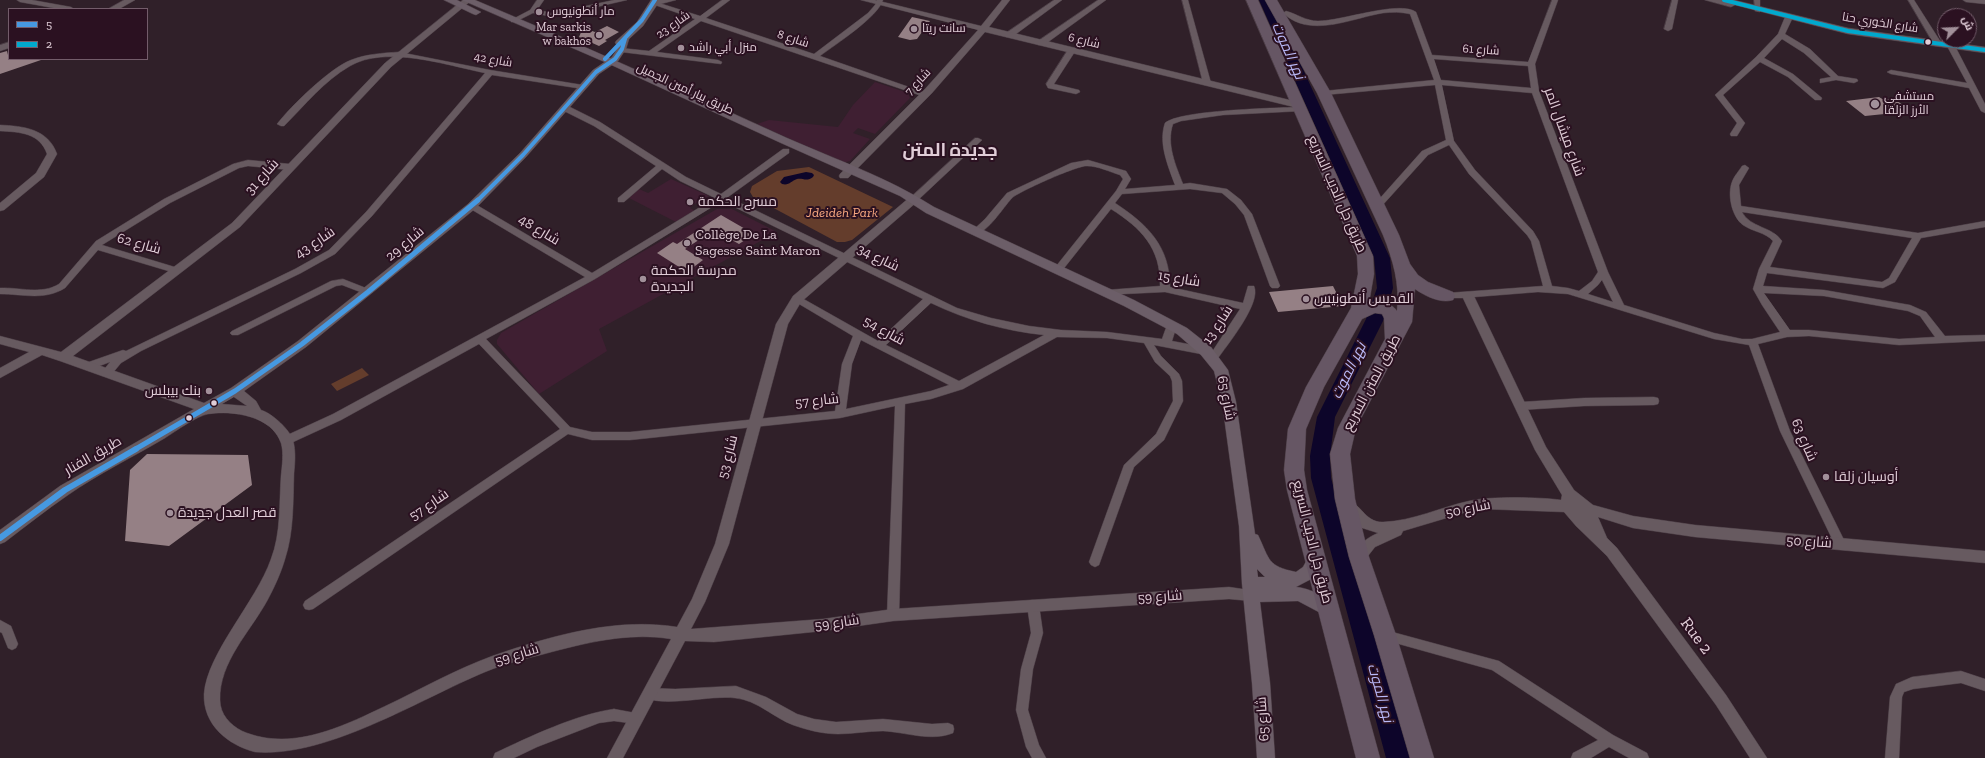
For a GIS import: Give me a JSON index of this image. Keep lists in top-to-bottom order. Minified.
{"streets":{"highway":["طريق جل الديب السريع","طريق المتن السريع"],"main road":["طريق بيار أمين الجميل","شارع 65"],"street":["شارع الخوري حنا","شارع 23","شارع 8","شارع 6","شارع 61","شارع 42","شارع 7","شارع ميشال المر","شارع 31","شارع 48","شارع 43","شارع 62","شارع 29","شارع 34","شارع 15","شارع 13","شارع 54","شارع 57","شارع 63","طريق الفنار","شارع 53","شارع 50","شارع 59","Rue 2"]},"crossings":[["شارع 23","شارع 8"],["شارع 8","شارع 7"],["شارع 8","شارع 29"],["شارع 6","شارع 7"],["شارع 6","طريق جل الديب السريع"],["شارع 61","شارع ميشال المر"],["شارع 42","شارع 31"],["شارع 42","شارع 43"],["شارع 42","شارع 29"],["شارع 7","طريق بيار أمين الجميل"],["طريق بيار أمين الجميل","شارع 31"],["طريق بيار أمين الجميل","شارع 29"],["طريق بيار أمين الجميل","شارع 65"],["طريق بيار أمين الجميل","شارع 53"],["شارع 31","شارع 62"],["شارع 48","شارع 29"],["شارع 29","شارع 34"],["شارع 29","طريق الفنار"],["شارع 34","شارع 13"],["شارع 34","شارع 65"],["شارع 34","شارع 57"],["شارع 34","شارع 53"],["شارع 15","شارع 13"],["شارع 15","شارع 65"],["شارع 13","شارع 65"],["شارع 54","شارع 57"],["شارع 54","شارع 53"],["طريق المتن السريع","شارع 50"],["شارع 65","شارع 53"],["شارع 65","شارع 59"],["شارع 57","شارع 53"],["شارع 63","شارع 50"],["شارع 53","شارع 59"],["شارع 50","Rue 2"]],"districts":["جديدة المتن"],"water":["نهر الموت"],"parks":["Jdeideh Park"],"places":["مار أنطونيوس","سانت ريتا","Mar sarkis w bakhos","منزل أبي راشد","مستشفى الأرز الزلقا","مسرح الحكمة","Collège De La Sagesse Saint Maron","مدرسة الحكمة الجديدة","القديس أنطونيس","بنك بيبلس","أوسيان زلقا","قصر العدل جديدة"],"lines":["transit line 5","transit line 2"],"legend":["5","2"],"north":"top right"}
